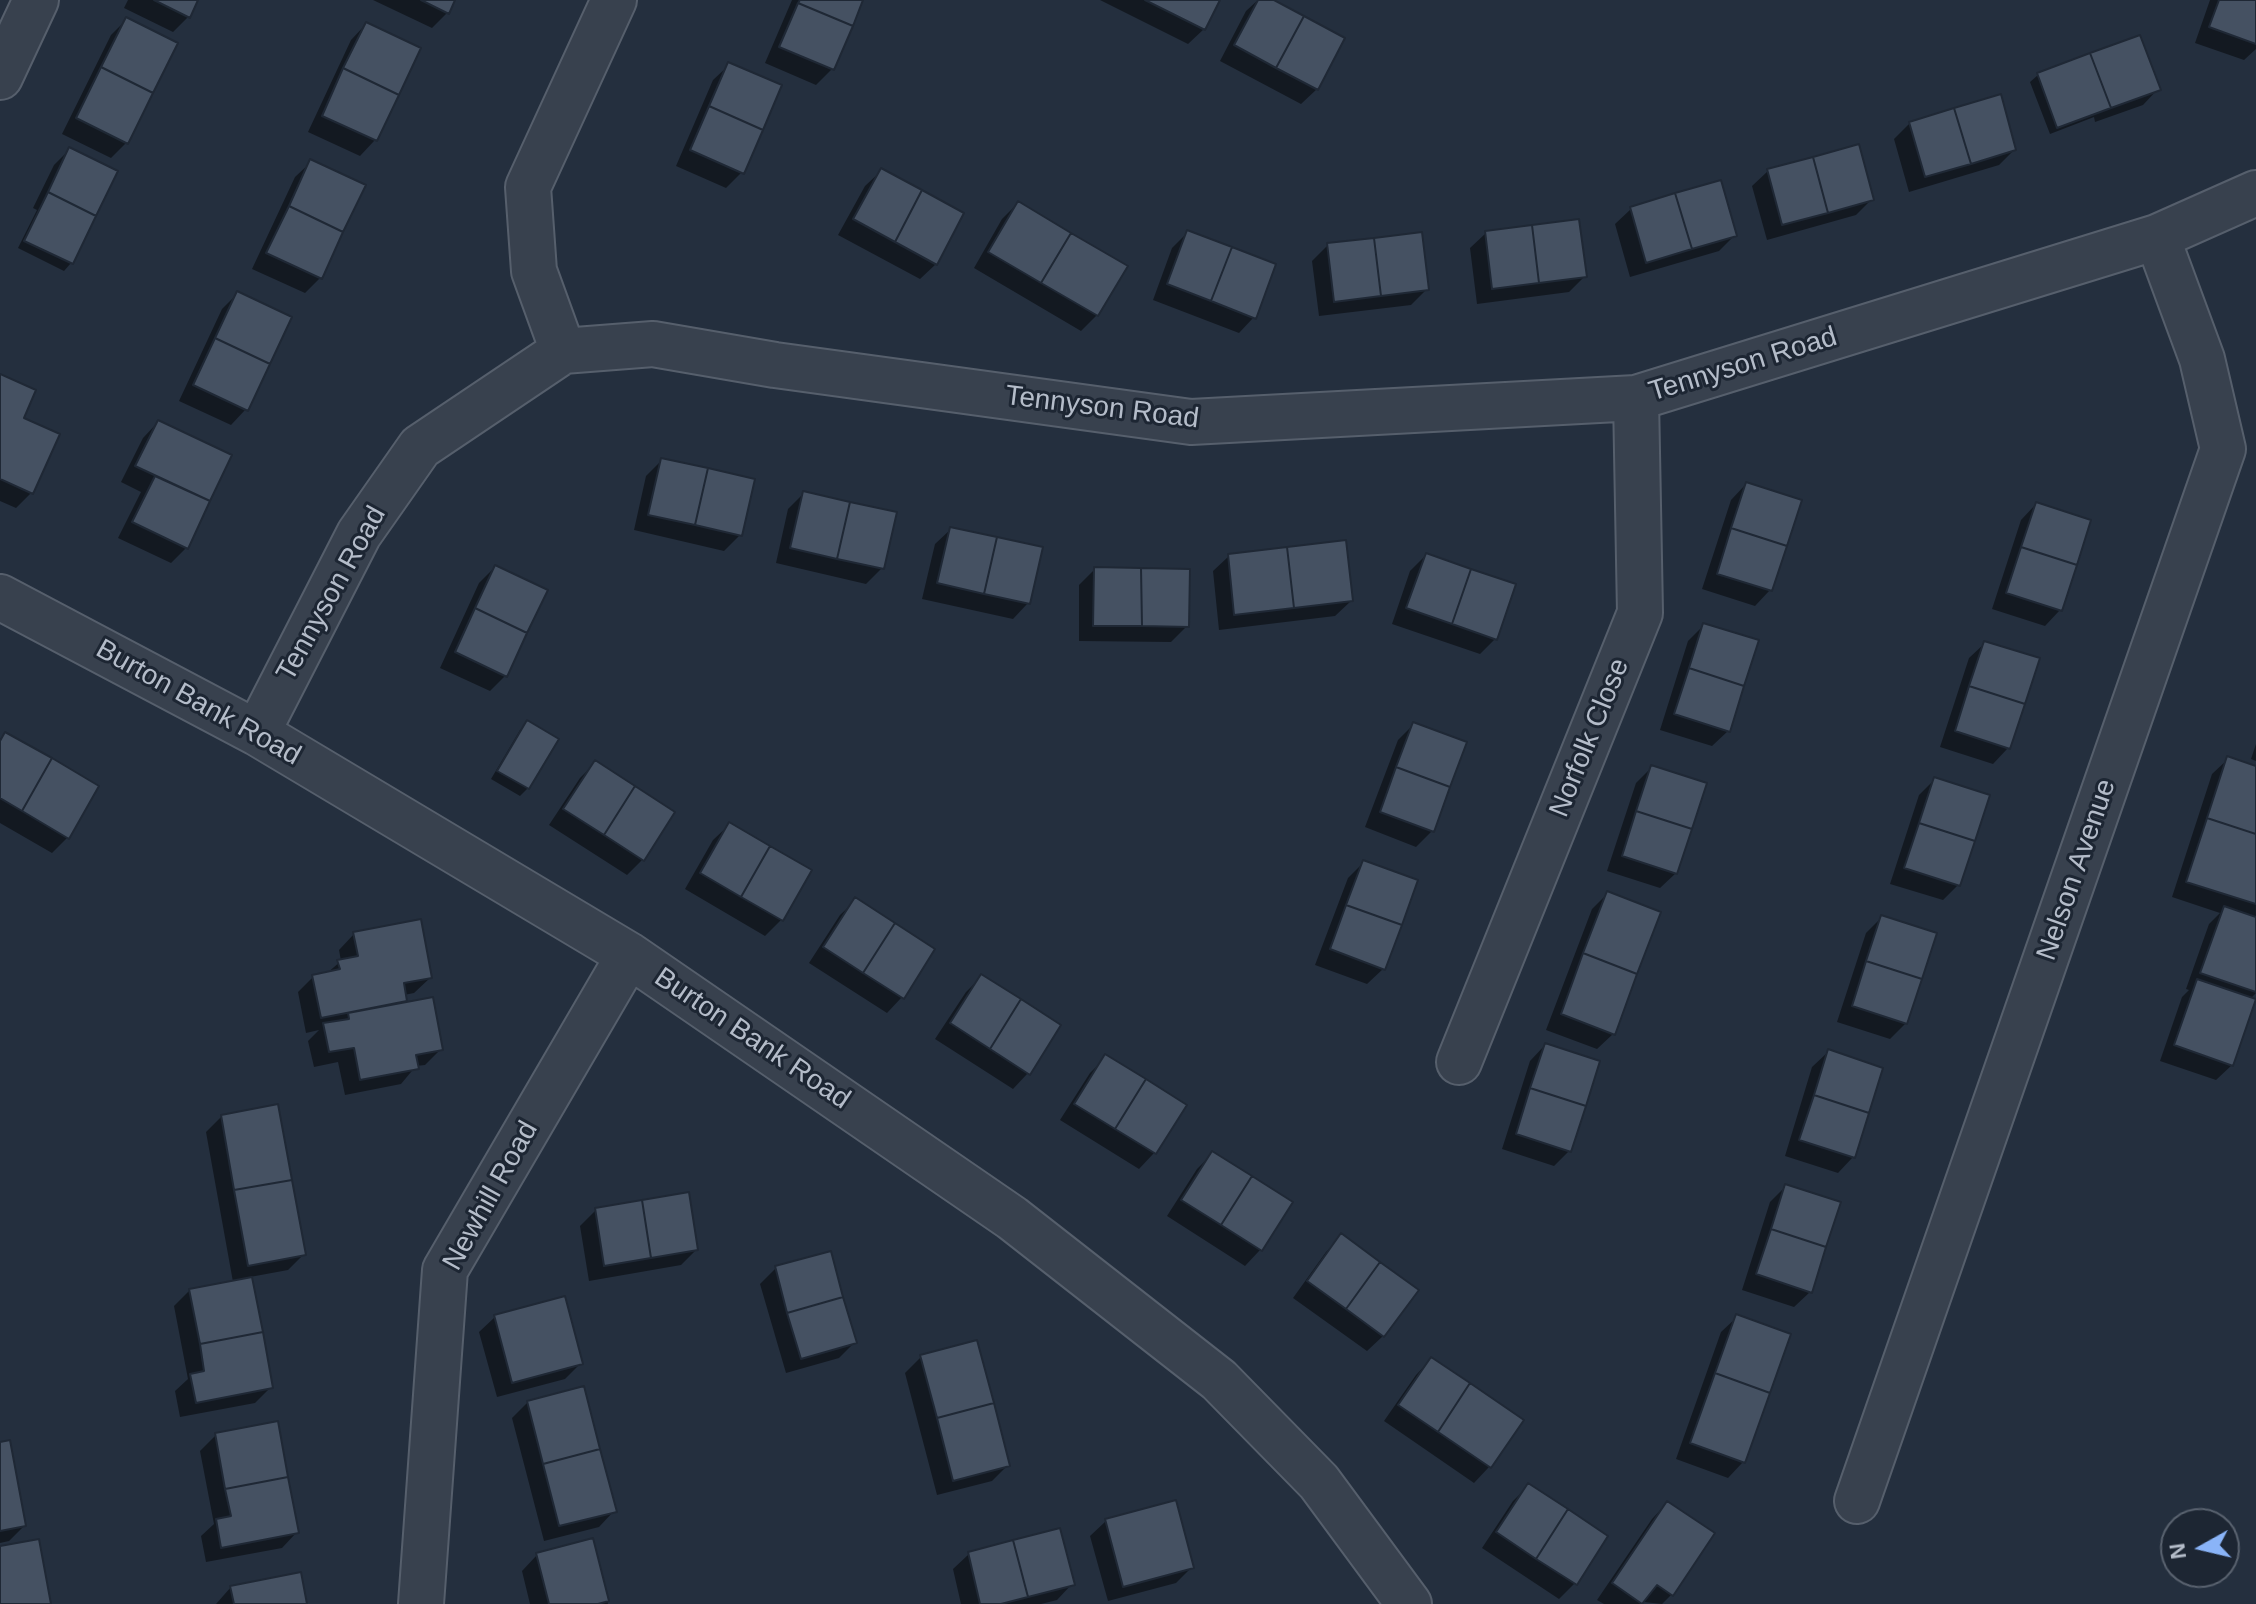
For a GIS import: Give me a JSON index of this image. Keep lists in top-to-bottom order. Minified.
{"streets":{"street":["Tennyson Road","Burton Bank Road","Norfolk Close","Nelson Avenue","Newhill Road"]},"crossings":[["Tennyson Road","Burton Bank Road"],["Tennyson Road","Norfolk Close"],["Tennyson Road","Nelson Avenue"],["Burton Bank Road","Newhill Road"]],"north":"left"}
